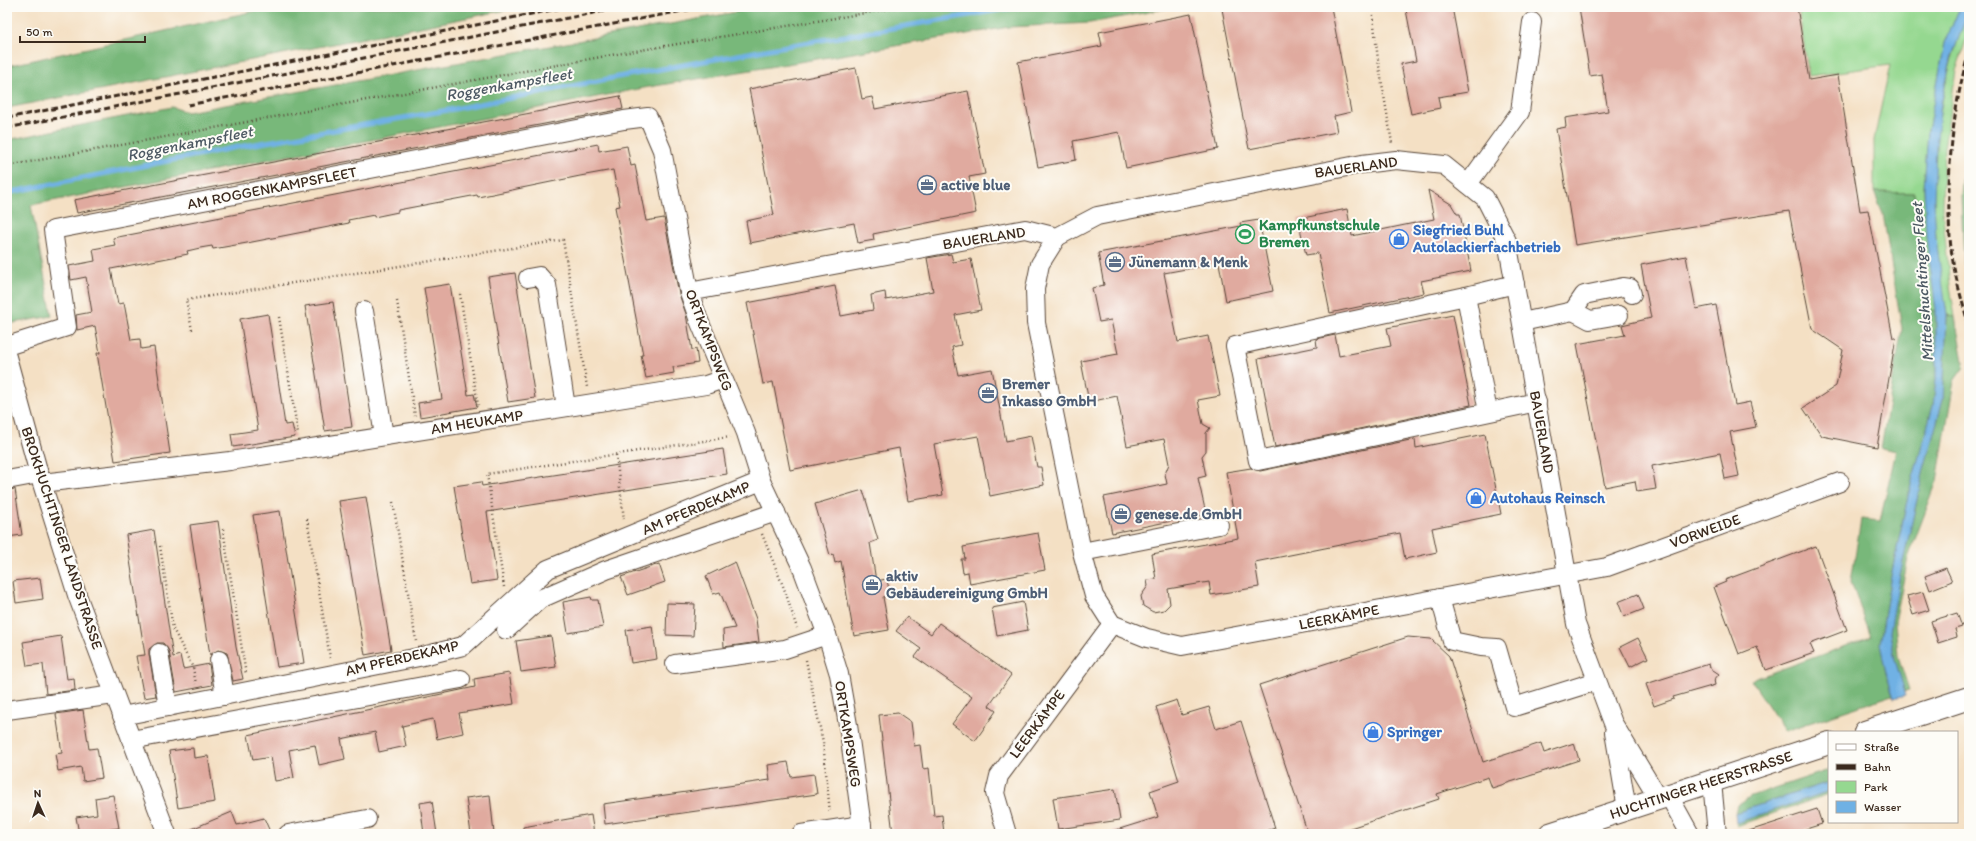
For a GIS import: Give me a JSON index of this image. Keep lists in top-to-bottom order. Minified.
{"streets":{"main road":["HUCHTINGER HEERSTRASSE"],"street":["BAUERLAND","AM ROGGENKAMPSFLEET","ORTKAMPSWEG","AM HEUKAMP","AM PFERDEKAMP","VORWEIDE","BROKHUCHTINGER LANDSTRASSE","LEERKÄMPE"]},"crossings":[["BAUERLAND","ORTKAMPSWEG"],["BAUERLAND","VORWEIDE"],["BAUERLAND","LEERKÄMPE"],["BAUERLAND","HUCHTINGER HEERSTRASSE"],["AM ROGGENKAMPSFLEET","ORTKAMPSWEG"],["ORTKAMPSWEG","AM HEUKAMP"],["ORTKAMPSWEG","AM PFERDEKAMP"],["AM HEUKAMP","BROKHUCHTINGER LANDSTRASSE"],["AM PFERDEKAMP","BROKHUCHTINGER LANDSTRASSE"],["VORWEIDE","LEERKÄMPE"]],"water":["Roggenkampsfleet","Mittelshuchtinger Fleet"],"places":{"office":["active blue","Jünemann & Menk","Bremer Inkasso GmbH","genese.de GmbH","aktiv Gebäudereinigung GmbH"],"sports":["Kampfkunstschule Bremen"],"shop":["Siegfried Buhl Autolackierfachbetrieb","Autohaus Reinsch","Springer"]},"legend":["Straße","Bahn","Park","Wasser"],"scale_bar":"50 m","north":"top"}
